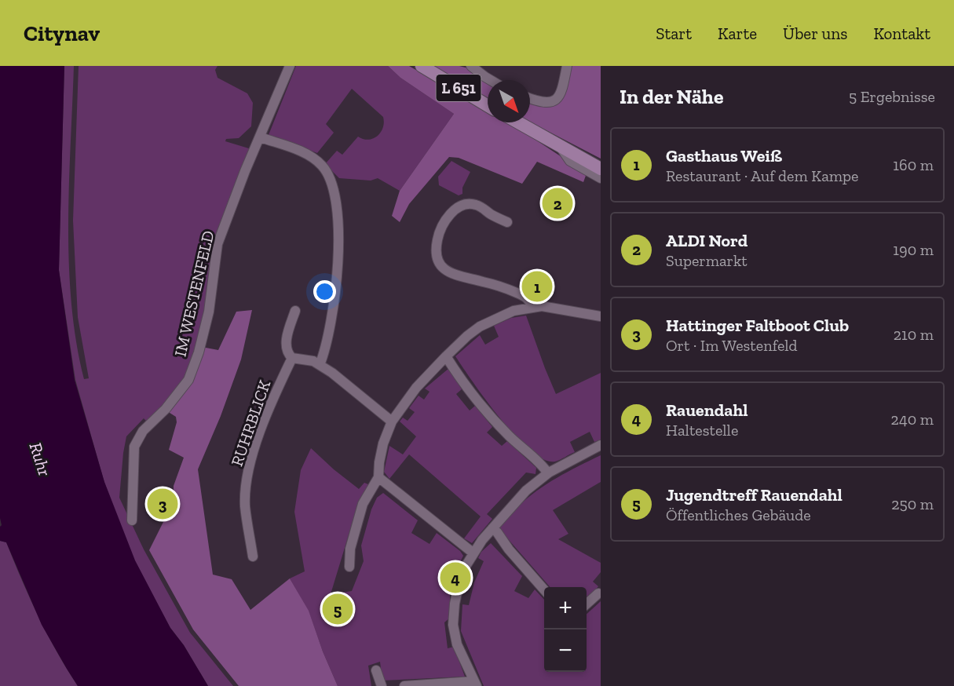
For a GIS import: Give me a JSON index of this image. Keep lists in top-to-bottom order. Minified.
{"streets":{"main road":["L 651"],"street":["IM WESTENFELD","RUHRBLICK"]},"water":["Ruhr"],"north":"bottom right","page":{"header":"Citynav","nav":["Start","Karte","Über uns","Kontakt"],"heading":["In der Nähe","5 Ergebnisse"],"list":[{"mark":"1","name":"Gasthaus Weiß","note":"Restaurant · Auf dem Kampe","value":"160 m"},{"mark":"2","name":"ALDI Nord","note":"Supermarkt","value":"190 m"},{"mark":"3","name":"Hattinger Faltboot Club","note":"Ort · Im Westenfeld","value":"210 m"},{"mark":"4","name":"Rauendahl","note":"Haltestelle","value":"240 m"},{"mark":"5","name":"Jugendtreff Rauendahl","note":"Öffentliches Gebäude","value":"250 m"}],"pins":["2","1","3","4","5"],"map_buttons":["+","−"]}}
